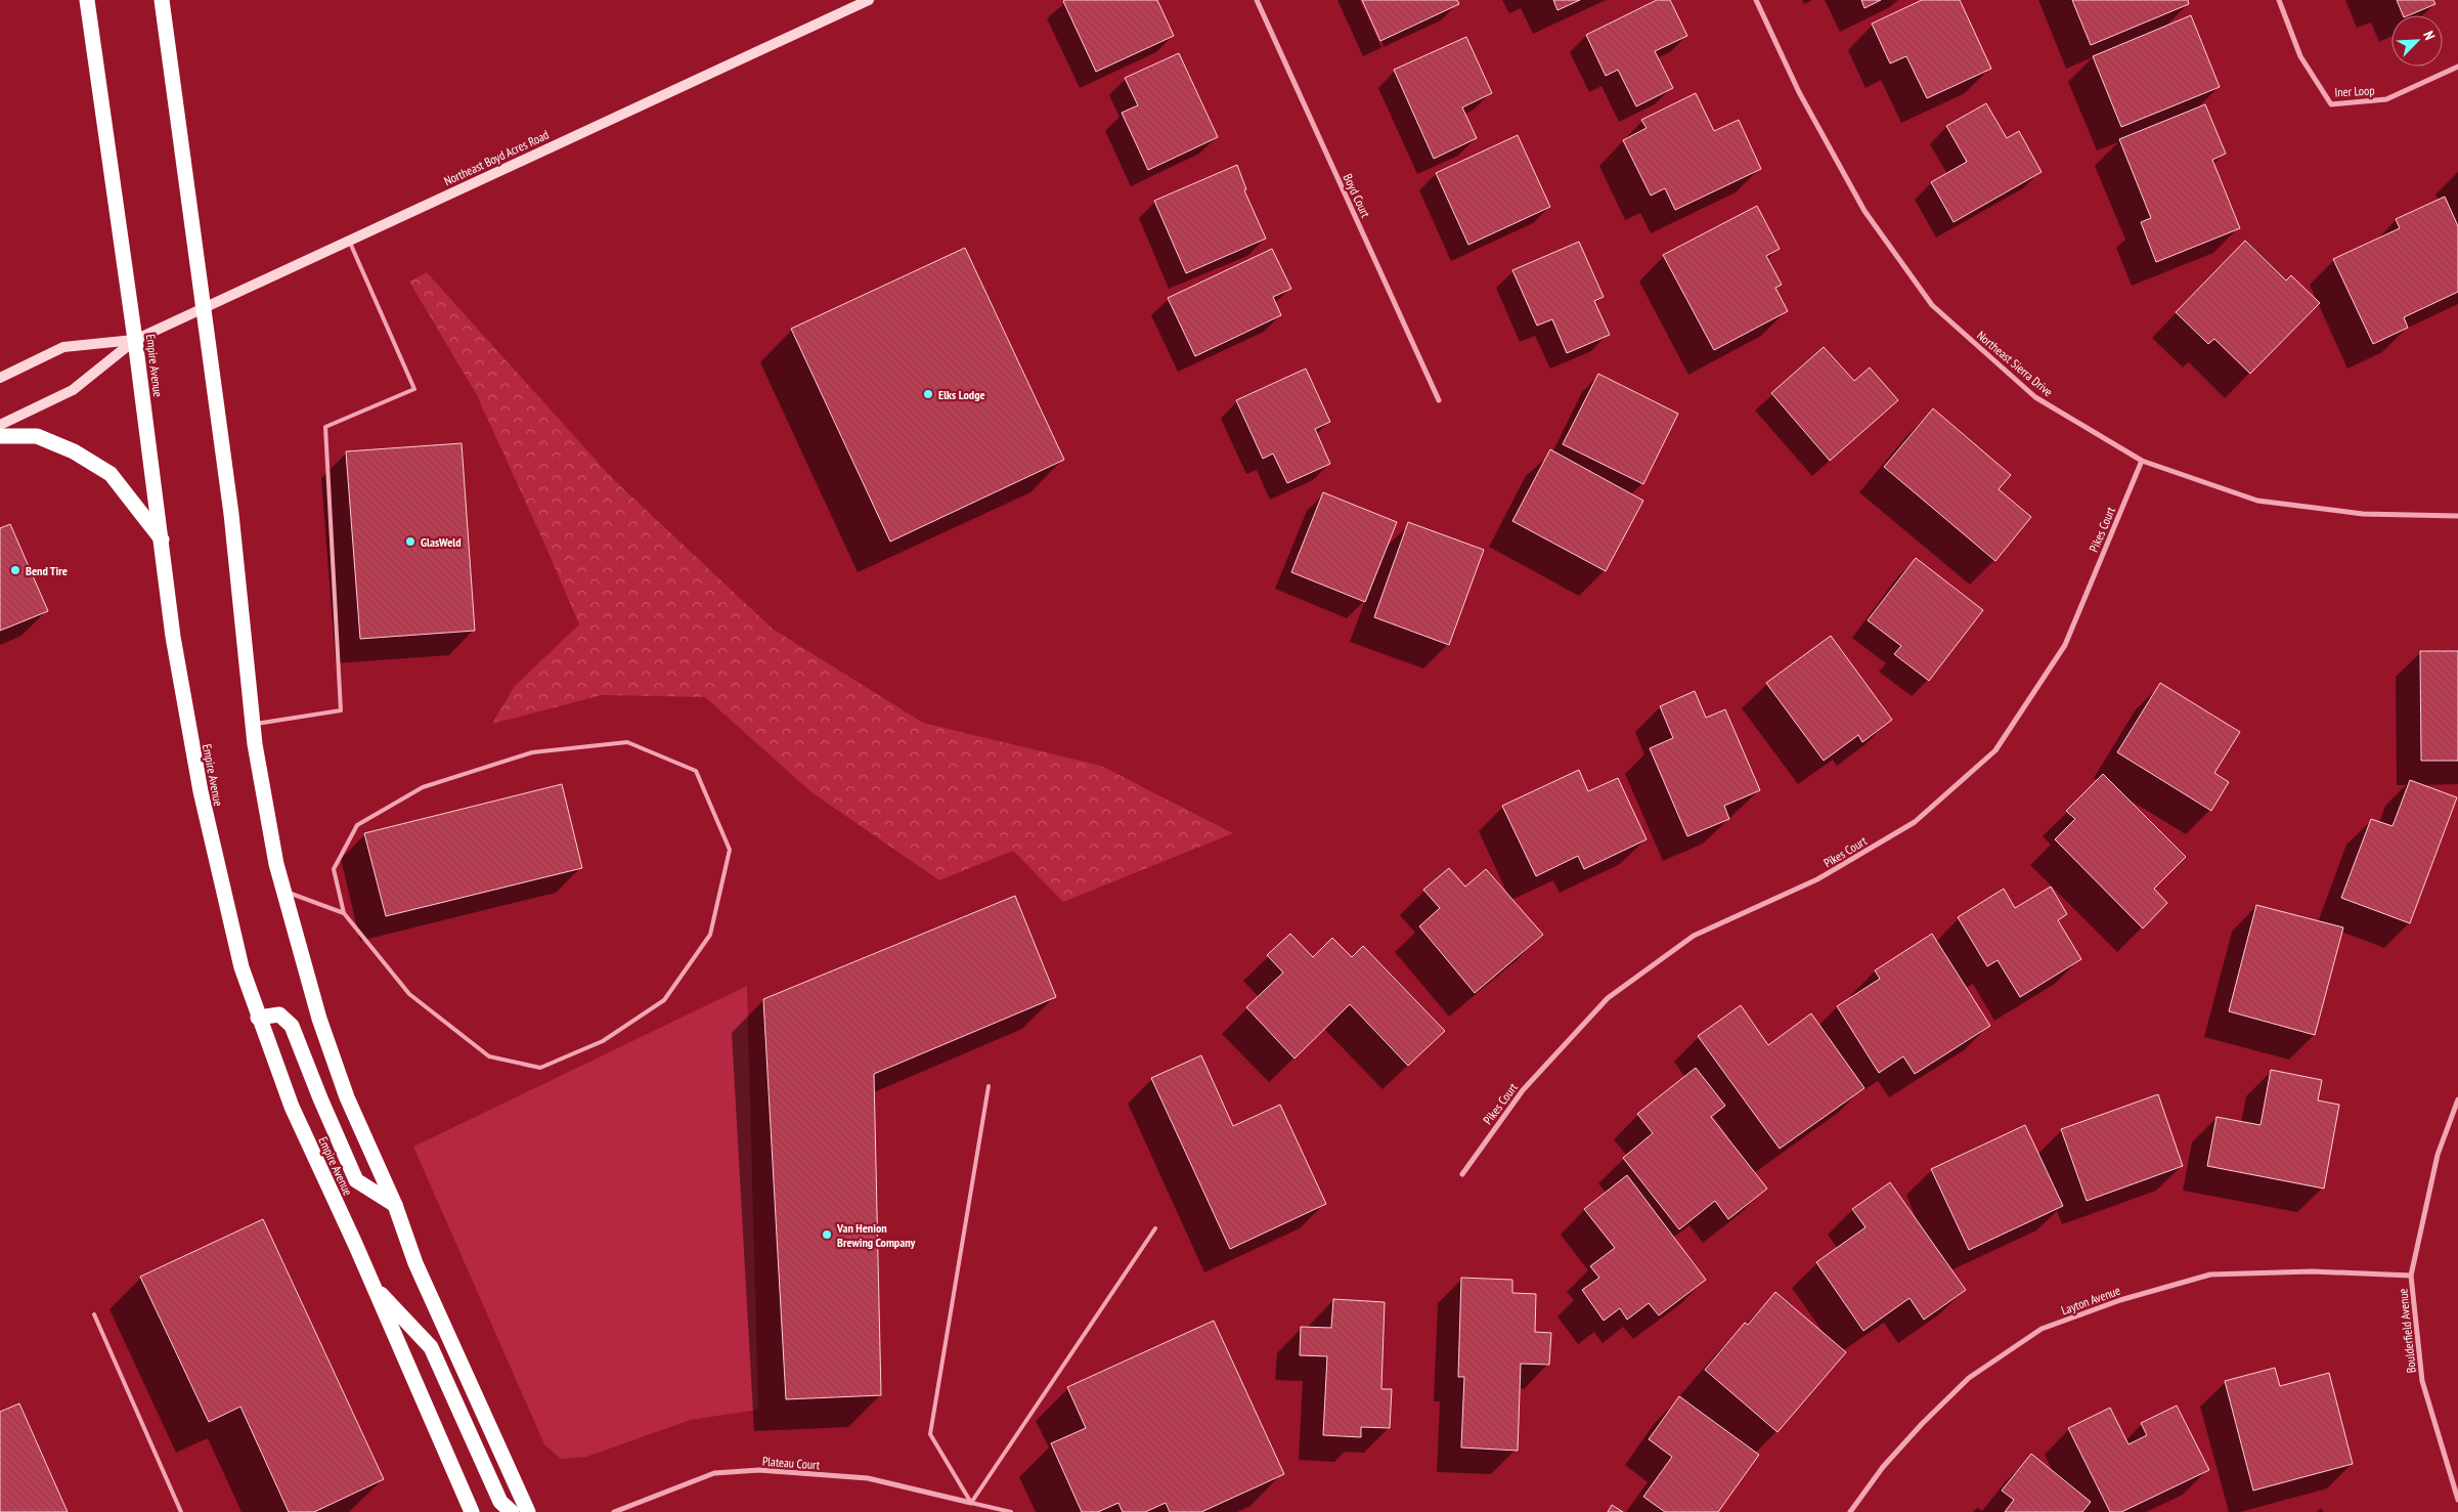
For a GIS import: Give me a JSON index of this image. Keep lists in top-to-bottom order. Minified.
{"streets":{"highway":["Empire Avenue"],"street":["Iner Loop","Northeast Boyd Acres Road","Boyd Court","Northeast Sierra Drive","Pikes Court","Layton Avenue","Boulderfield Avenue","Plateau Court"]},"crossings":[["Northeast Boyd Acres Road","Empire Avenue"],["Northeast Sierra Drive","Pikes Court"],["Layton Avenue","Boulderfield Avenue"]],"places":["Elks Lodge","GlasWeld","Bend Tire","Van Henion Brewing Company"],"north":"top right"}
